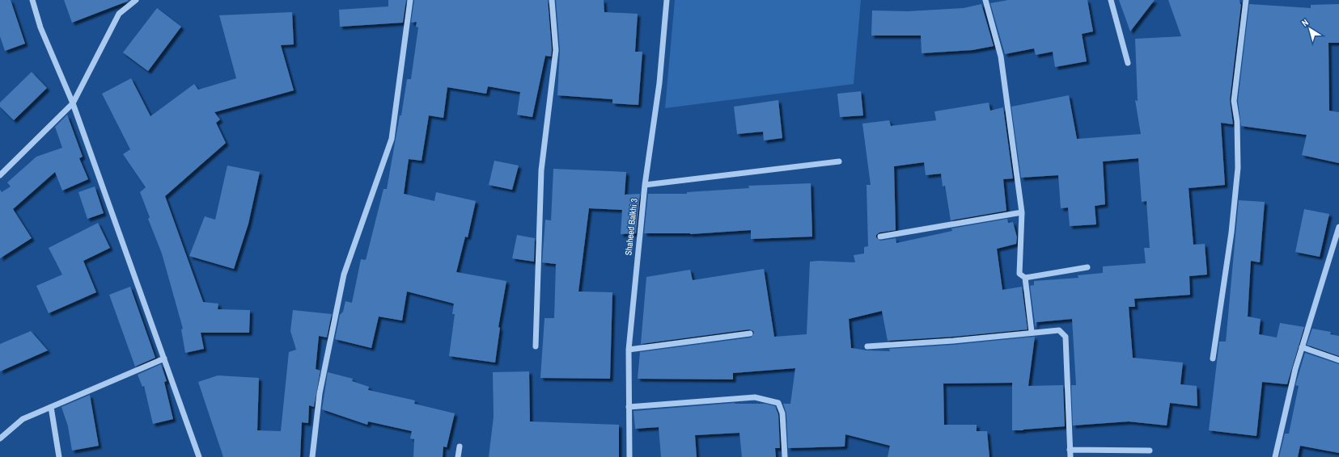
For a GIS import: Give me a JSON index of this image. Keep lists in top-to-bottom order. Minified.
{"streets":{"street":["Shaheed Balkhi 3"]},"north":"top left"}
